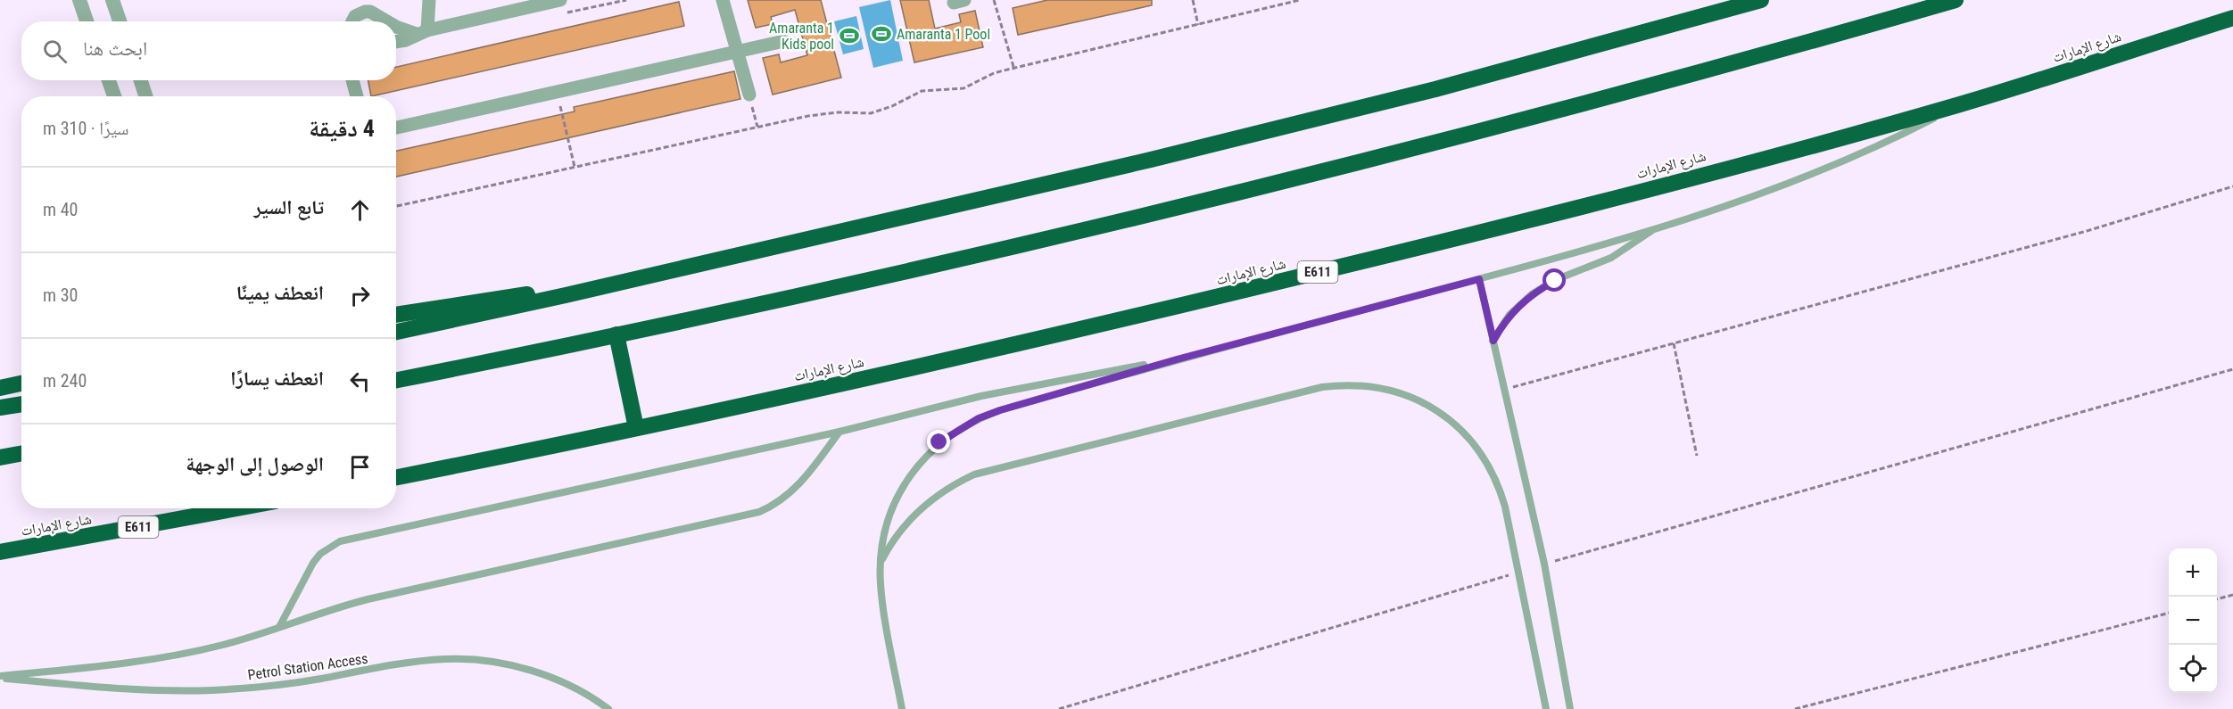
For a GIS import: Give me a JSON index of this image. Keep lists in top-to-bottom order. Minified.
{"streets":{"highway":["شارع الإمارات","E611"],"lane":["Petrol Station Access"]},"places":{"sports":["Amaranta 1 Pool","Amaranta 1 Kids pool"]},"page":{"search":"ابحث هنا","heading":["4 دقيقة","سيرًا · 310 m"],"list":[["تابع السير","40 m"],["انعطف يمينًا","30 m"],["انعطف يسارًا","240 m"],"الوصول إلى الوجهة"],"map_buttons":["+","−"]}}
